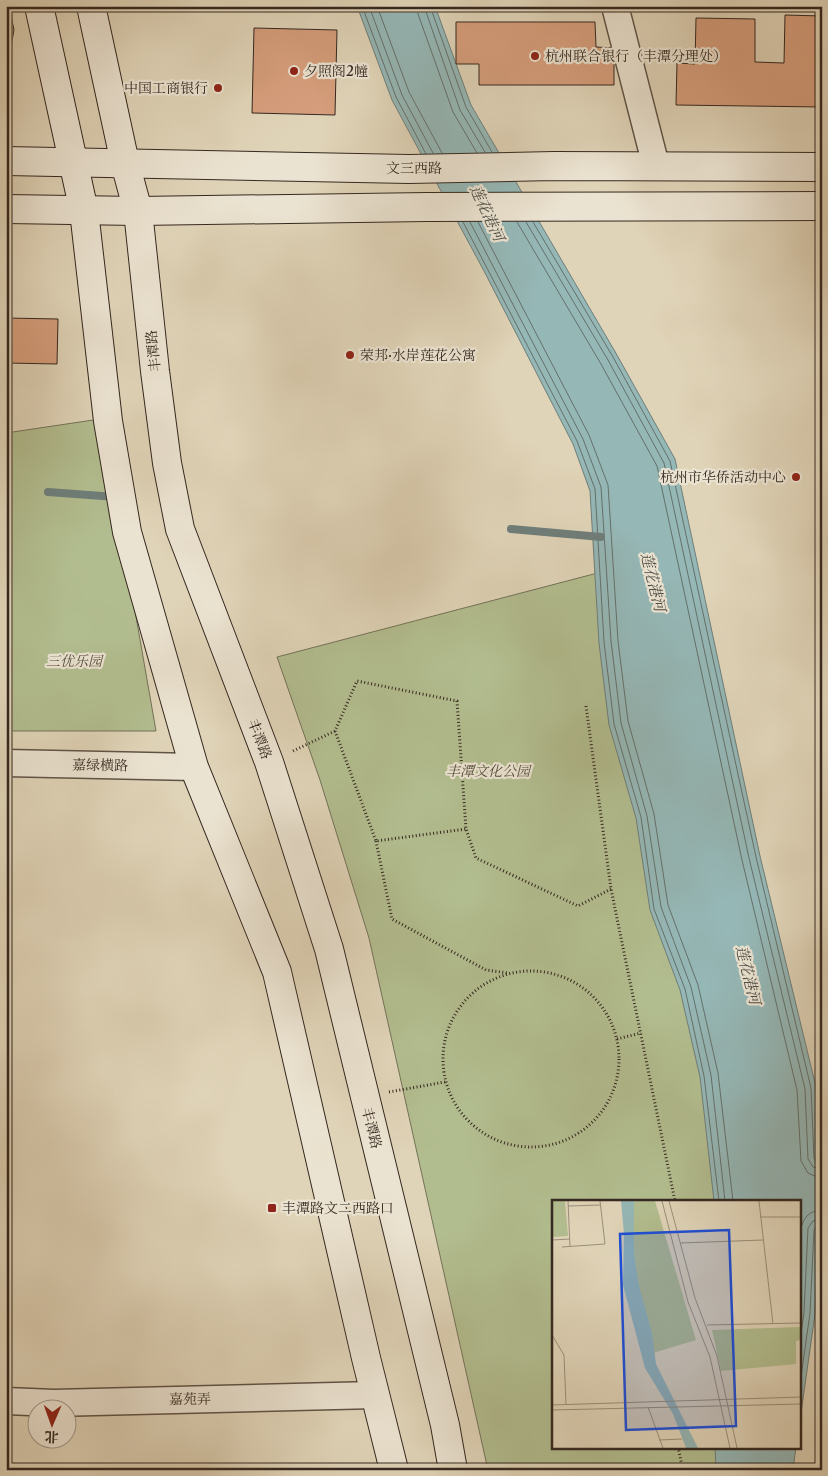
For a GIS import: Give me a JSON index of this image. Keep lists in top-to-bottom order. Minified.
{"streets":{"main road":["文三西路","丰潭路"],"street":["嘉绿横路","嘉苑弄"]},"crossings":[["文三西路","丰潭路"]],"water":["莲花港河"],"parks":["三优乐园","丰潭文化公园"],"places":{"other":["杭州联合银行（丰潭分理处）","夕照阁2幢","中国工商银行","荣邦·水岸莲花公寓","杭州市华侨活动中心"],"transit":["丰潭路文二西路口"]},"north":"bottom"}
